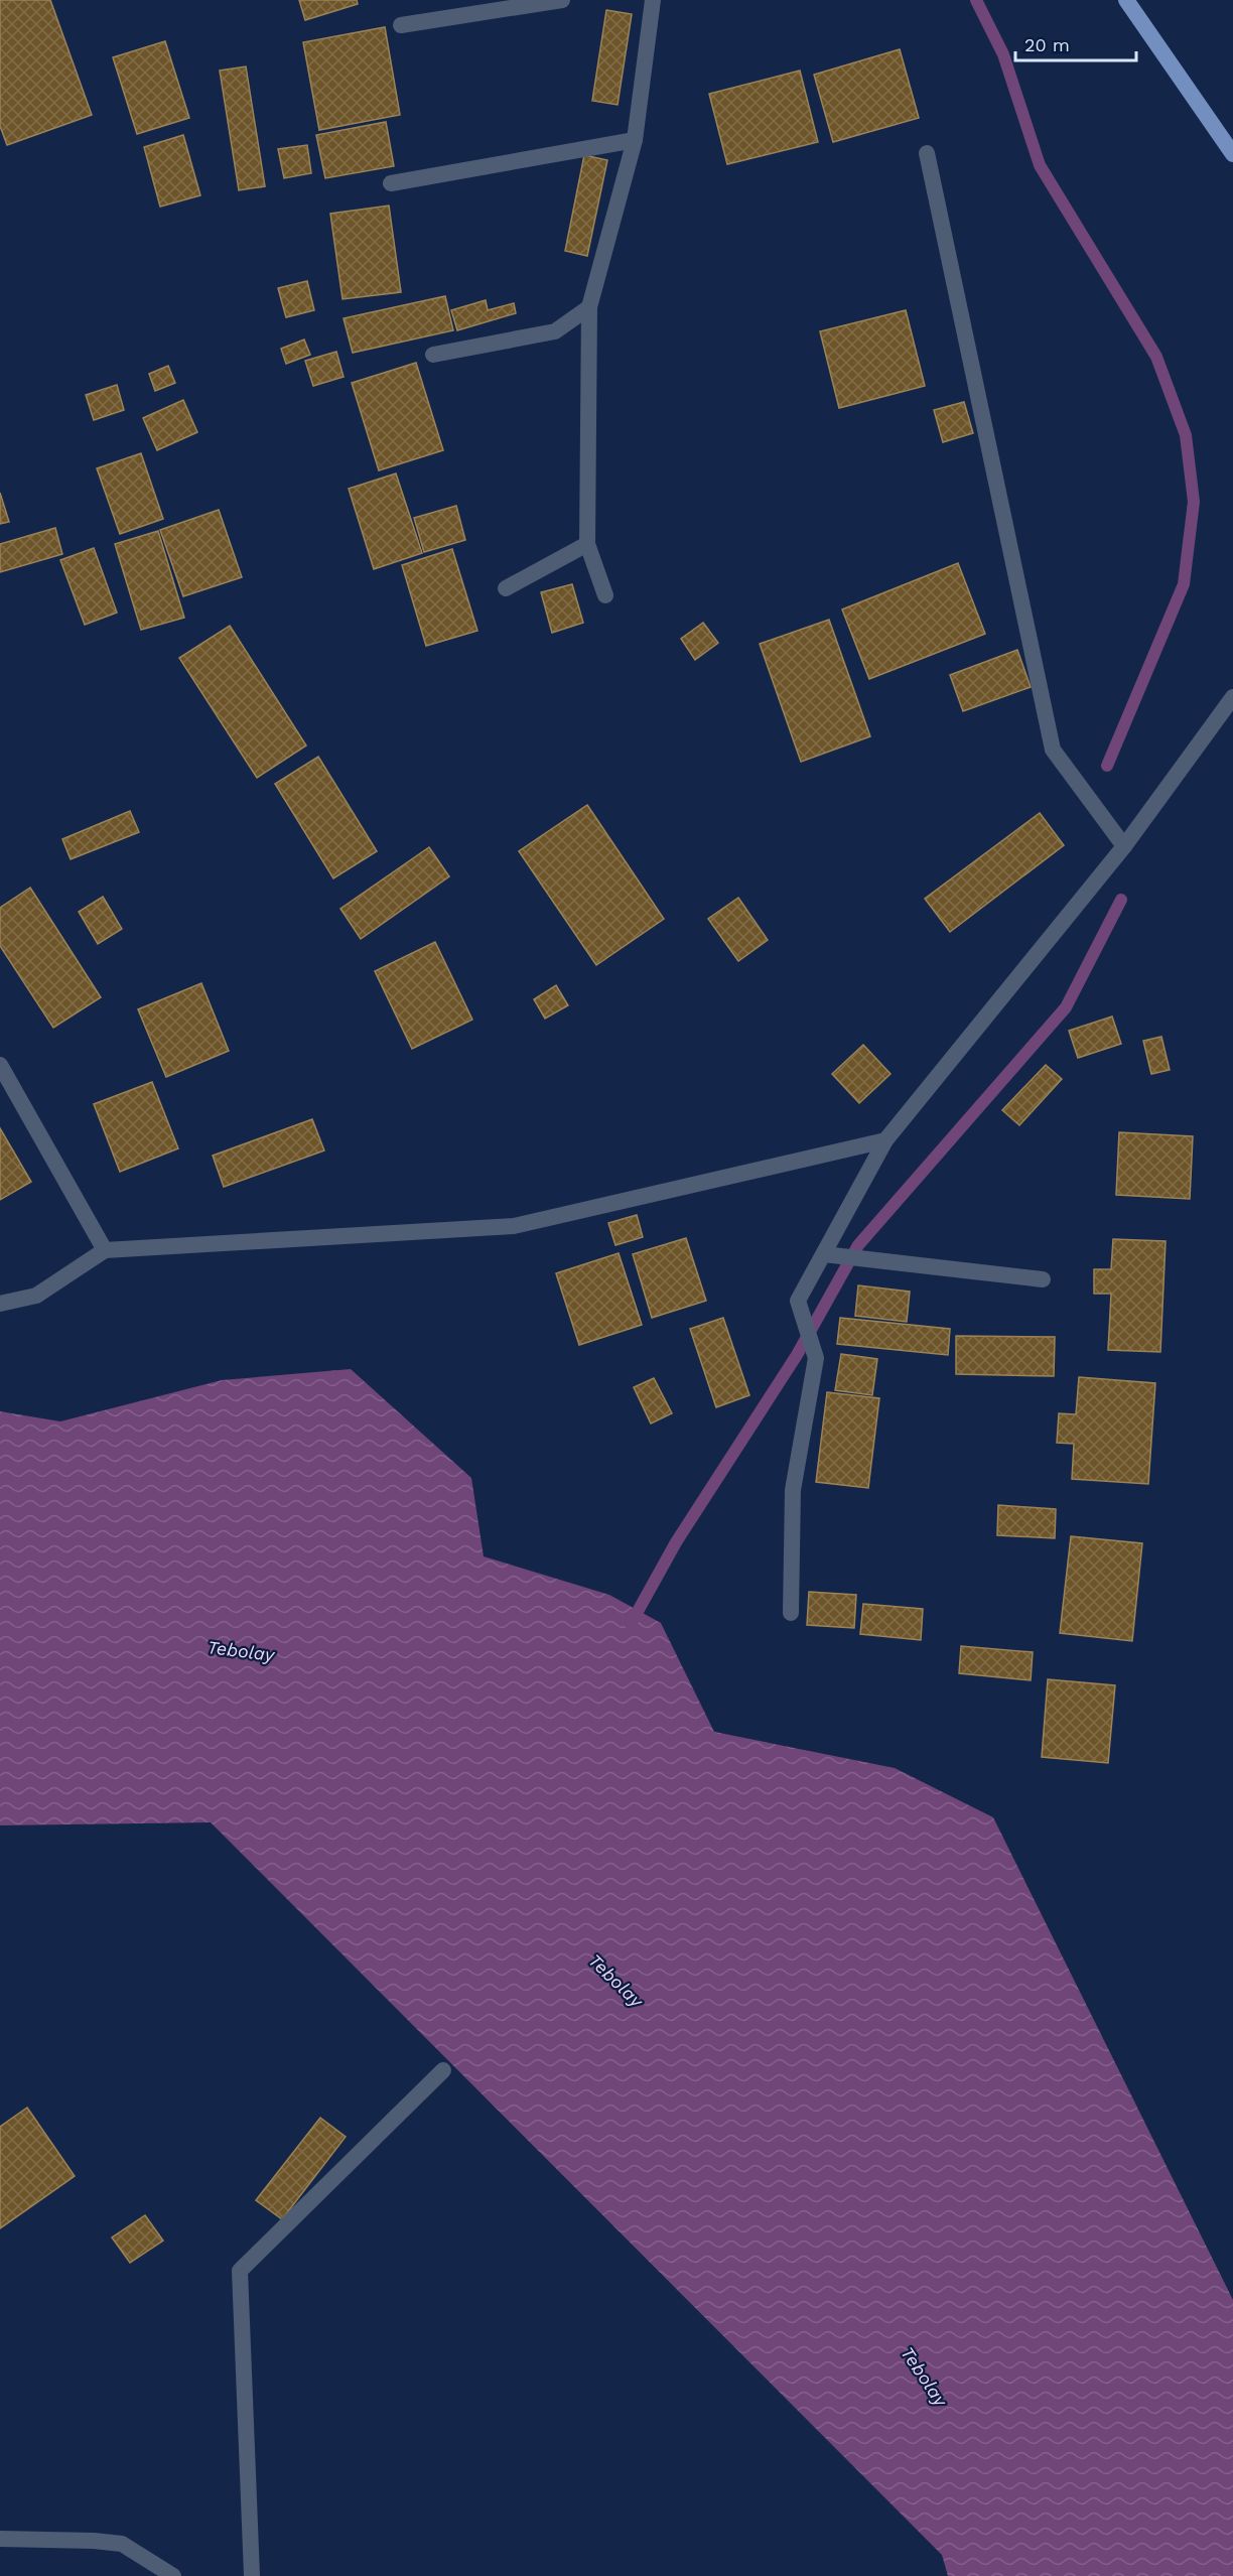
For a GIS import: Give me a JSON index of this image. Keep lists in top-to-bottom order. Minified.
{"water":["Tebolay"],"scale_bar":"20 m"}
